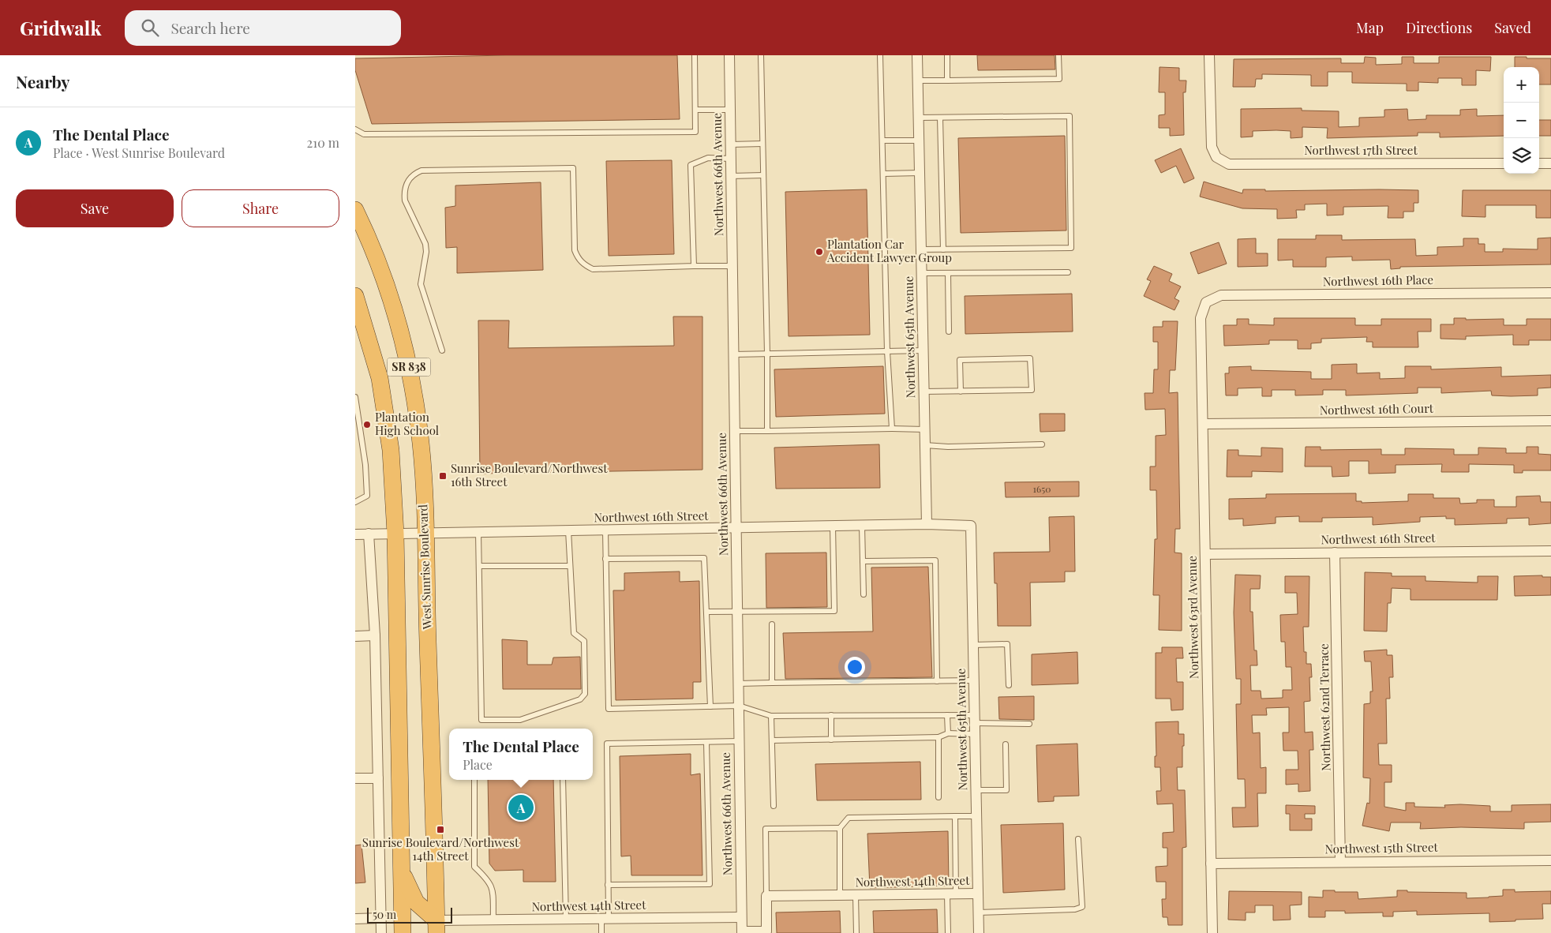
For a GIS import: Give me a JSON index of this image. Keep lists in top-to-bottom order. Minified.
{"streets":{"highway":["SR 838","West Sunrise Boulevard"],"street":["Northwest 17th Street","Northwest 66th Avenue","Northwest 16th Place","Northwest 65th Avenue","Northwest 16th Court","Northwest 16th Street","Northwest 63rd Avenue","Northwest 62nd Terrace","Northwest 15th Street","Northwest 14th Street"]},"crossings":[["Northwest 66th Avenue","Northwest 16th Street"],["Northwest 66th Avenue","Northwest 14th Street"],["Northwest 16th Place","Northwest 63rd Avenue"],["Northwest 65th Avenue","Northwest 16th Street"],["Northwest 65th Avenue","Northwest 14th Street"],["SR 838","Northwest 16th Street"],["Northwest 16th Court","Northwest 63rd Avenue"],["Northwest 16th Street","West Sunrise Boulevard"],["Northwest 16th Street","Northwest 63rd Avenue"],["Northwest 16th Street","Northwest 62nd Terrace"],["West Sunrise Boulevard","Northwest 14th Street"],["Northwest 63rd Avenue","Northwest 15th Street"],["Northwest 62nd Terrace","Northwest 15th Street"]],"places":{"other":["Plantation Car Accident Lawyer Group","Plantation High School"],"transit":["Sunrise Boulevard/Northwest 16th Street","Sunrise Boulevard/Northwest 14th Street"]},"house_numbers":["1650"],"scale_bar":"50 m","page":{"header":"Gridwalk","search":"Search here","nav":["Map","Directions","Saved"],"heading":"Nearby","map_buttons":["+","−"],"list":[{"mark":"A","name":"The Dental Place","note":"Place · West Sunrise Boulevard","value":"210 m"}],"buttons":["Save","Share"],"popup":["The Dental Place","Place"],"pins":"A","scale":"50 m"}}
